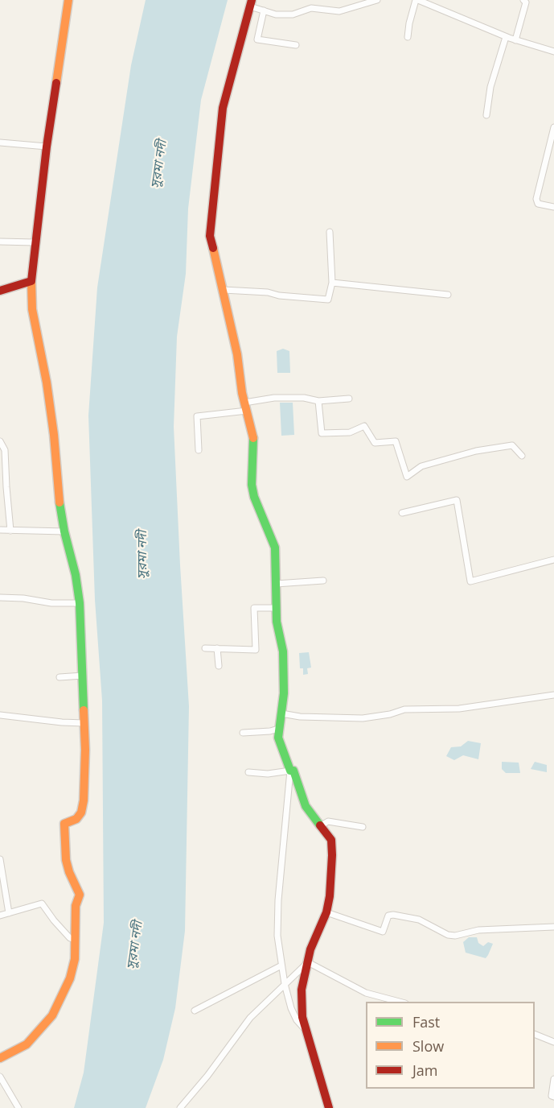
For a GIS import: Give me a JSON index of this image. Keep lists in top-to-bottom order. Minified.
{"water":["সুরমা নদী"],"legend":["Fast","Slow","Jam"]}
